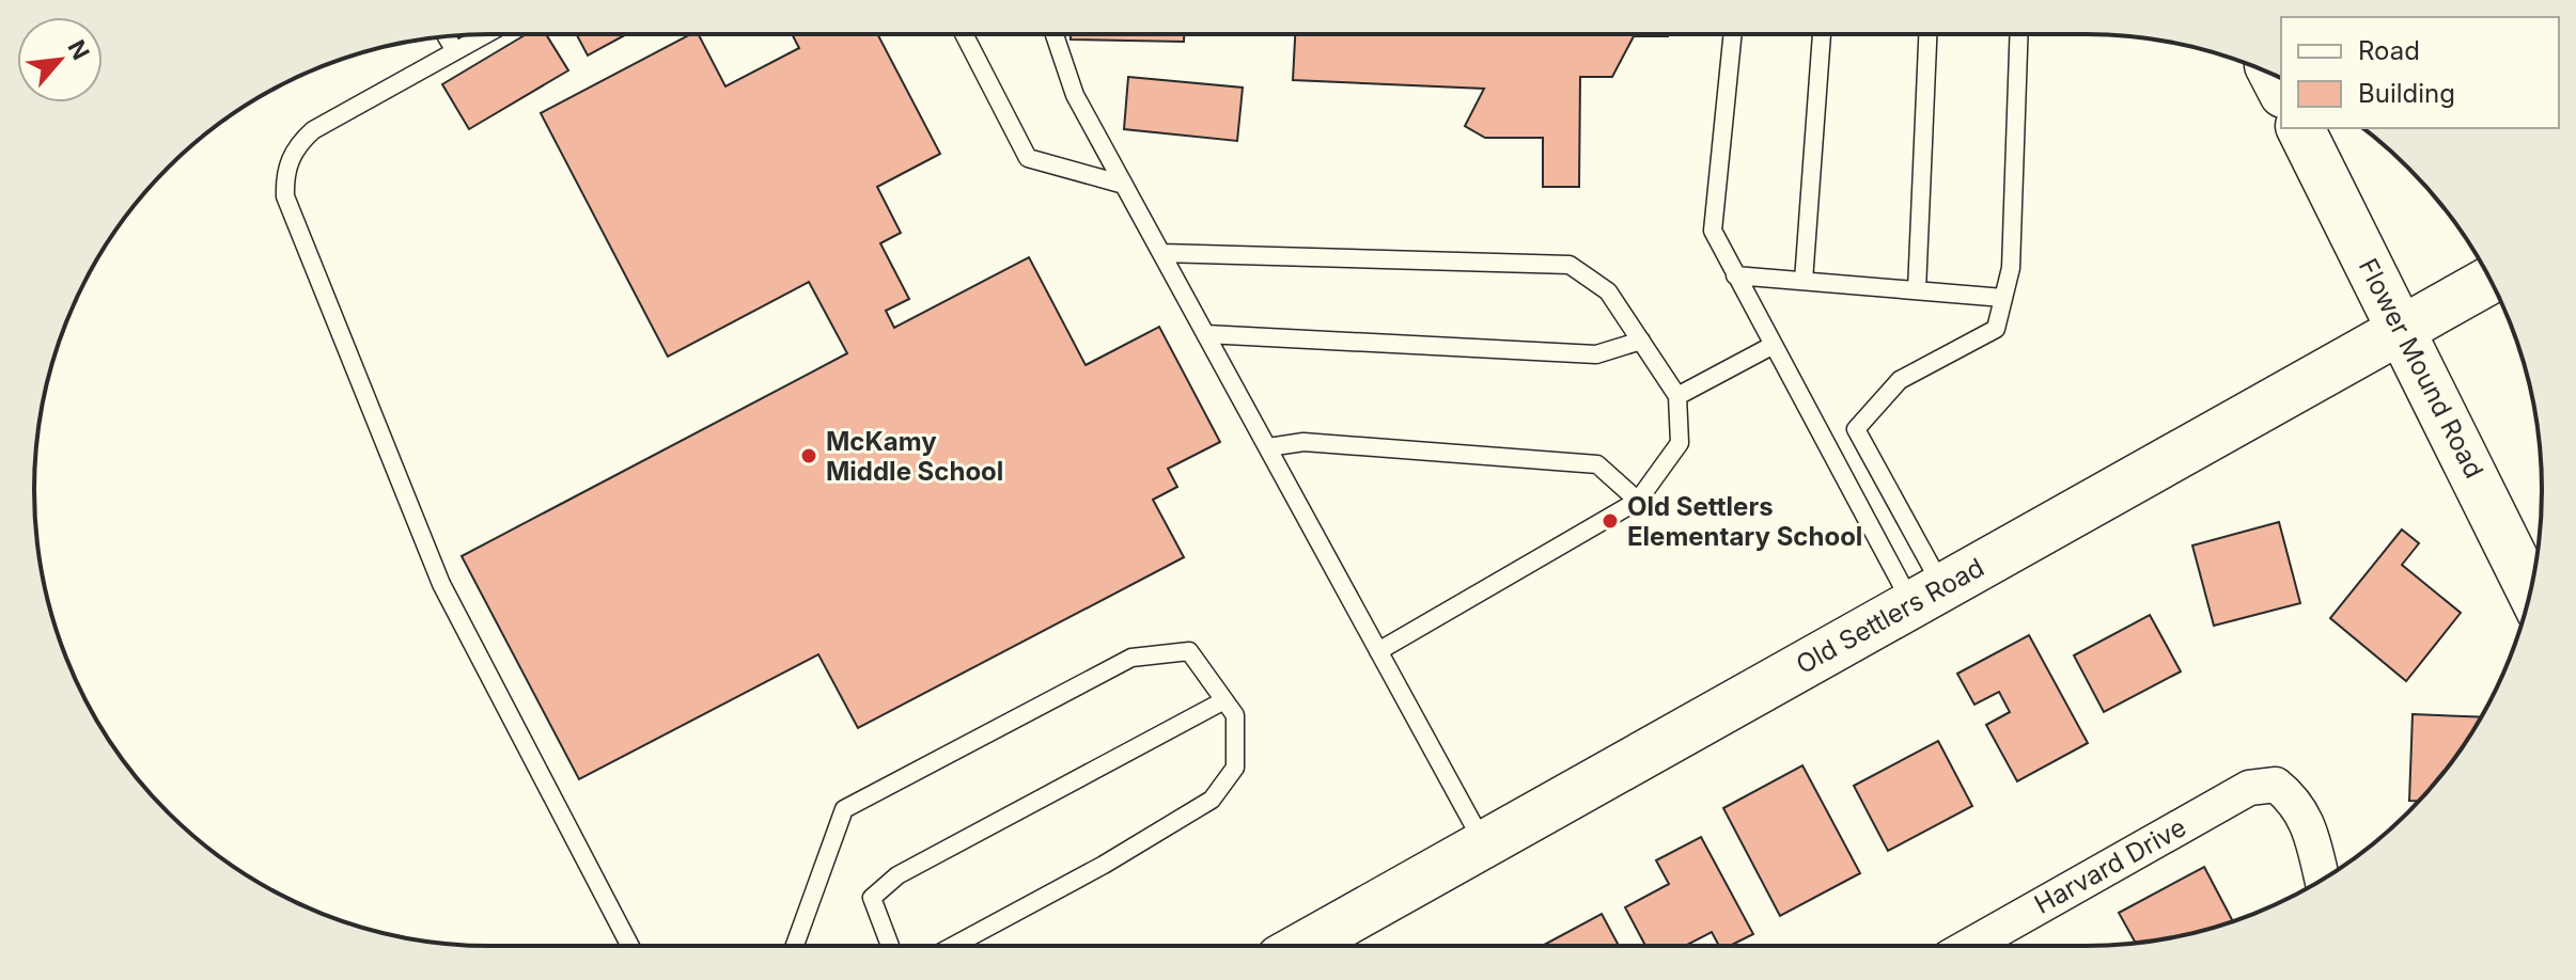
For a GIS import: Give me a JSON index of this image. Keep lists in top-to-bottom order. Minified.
{"streets":{"street":["Flower Mound Road","Old Settlers Road","Harvard Drive"]},"crossings":[["Flower Mound Road","Old Settlers Road"]],"places":["McKamy Middle School","Old Settlers Elementary School"],"legend":["Road","Building"],"north":"top right"}
